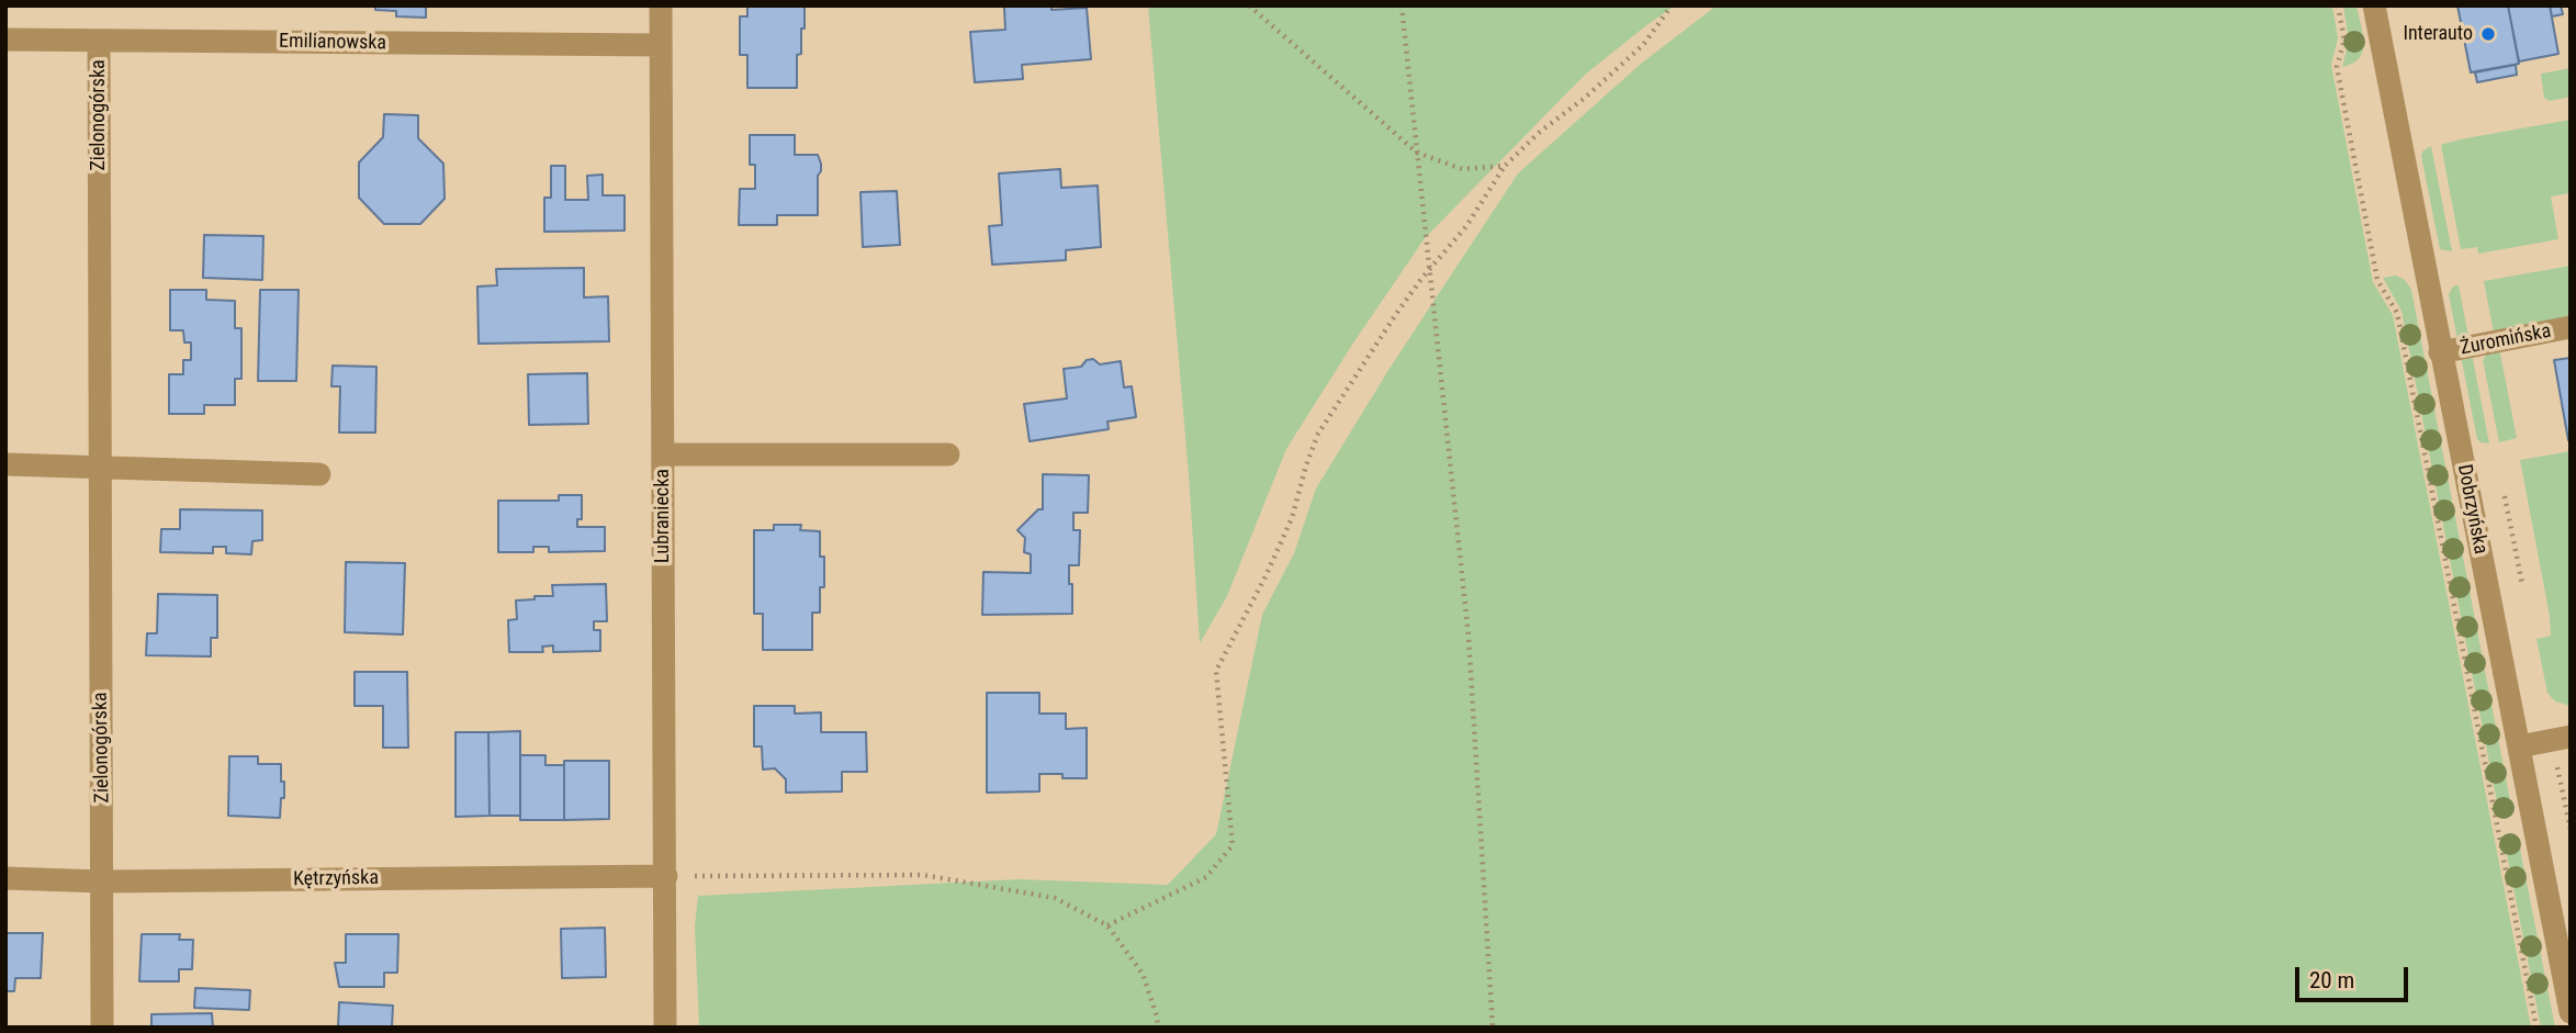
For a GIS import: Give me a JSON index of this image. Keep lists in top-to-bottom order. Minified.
{"streets":{"street":["Emilianowska","Zielonogórska","Żuromińska","Dobrzyńska","Lubraniecka","Kętrzyńska"]},"crossings":[["Emilianowska","Zielonogórska"],["Emilianowska","Lubraniecka"],["Zielonogórska","Kętrzyńska"],["Żuromińska","Dobrzyńska"],["Lubraniecka","Kętrzyńska"]],"places":["Interauto"],"scale_bar":"20 m"}
